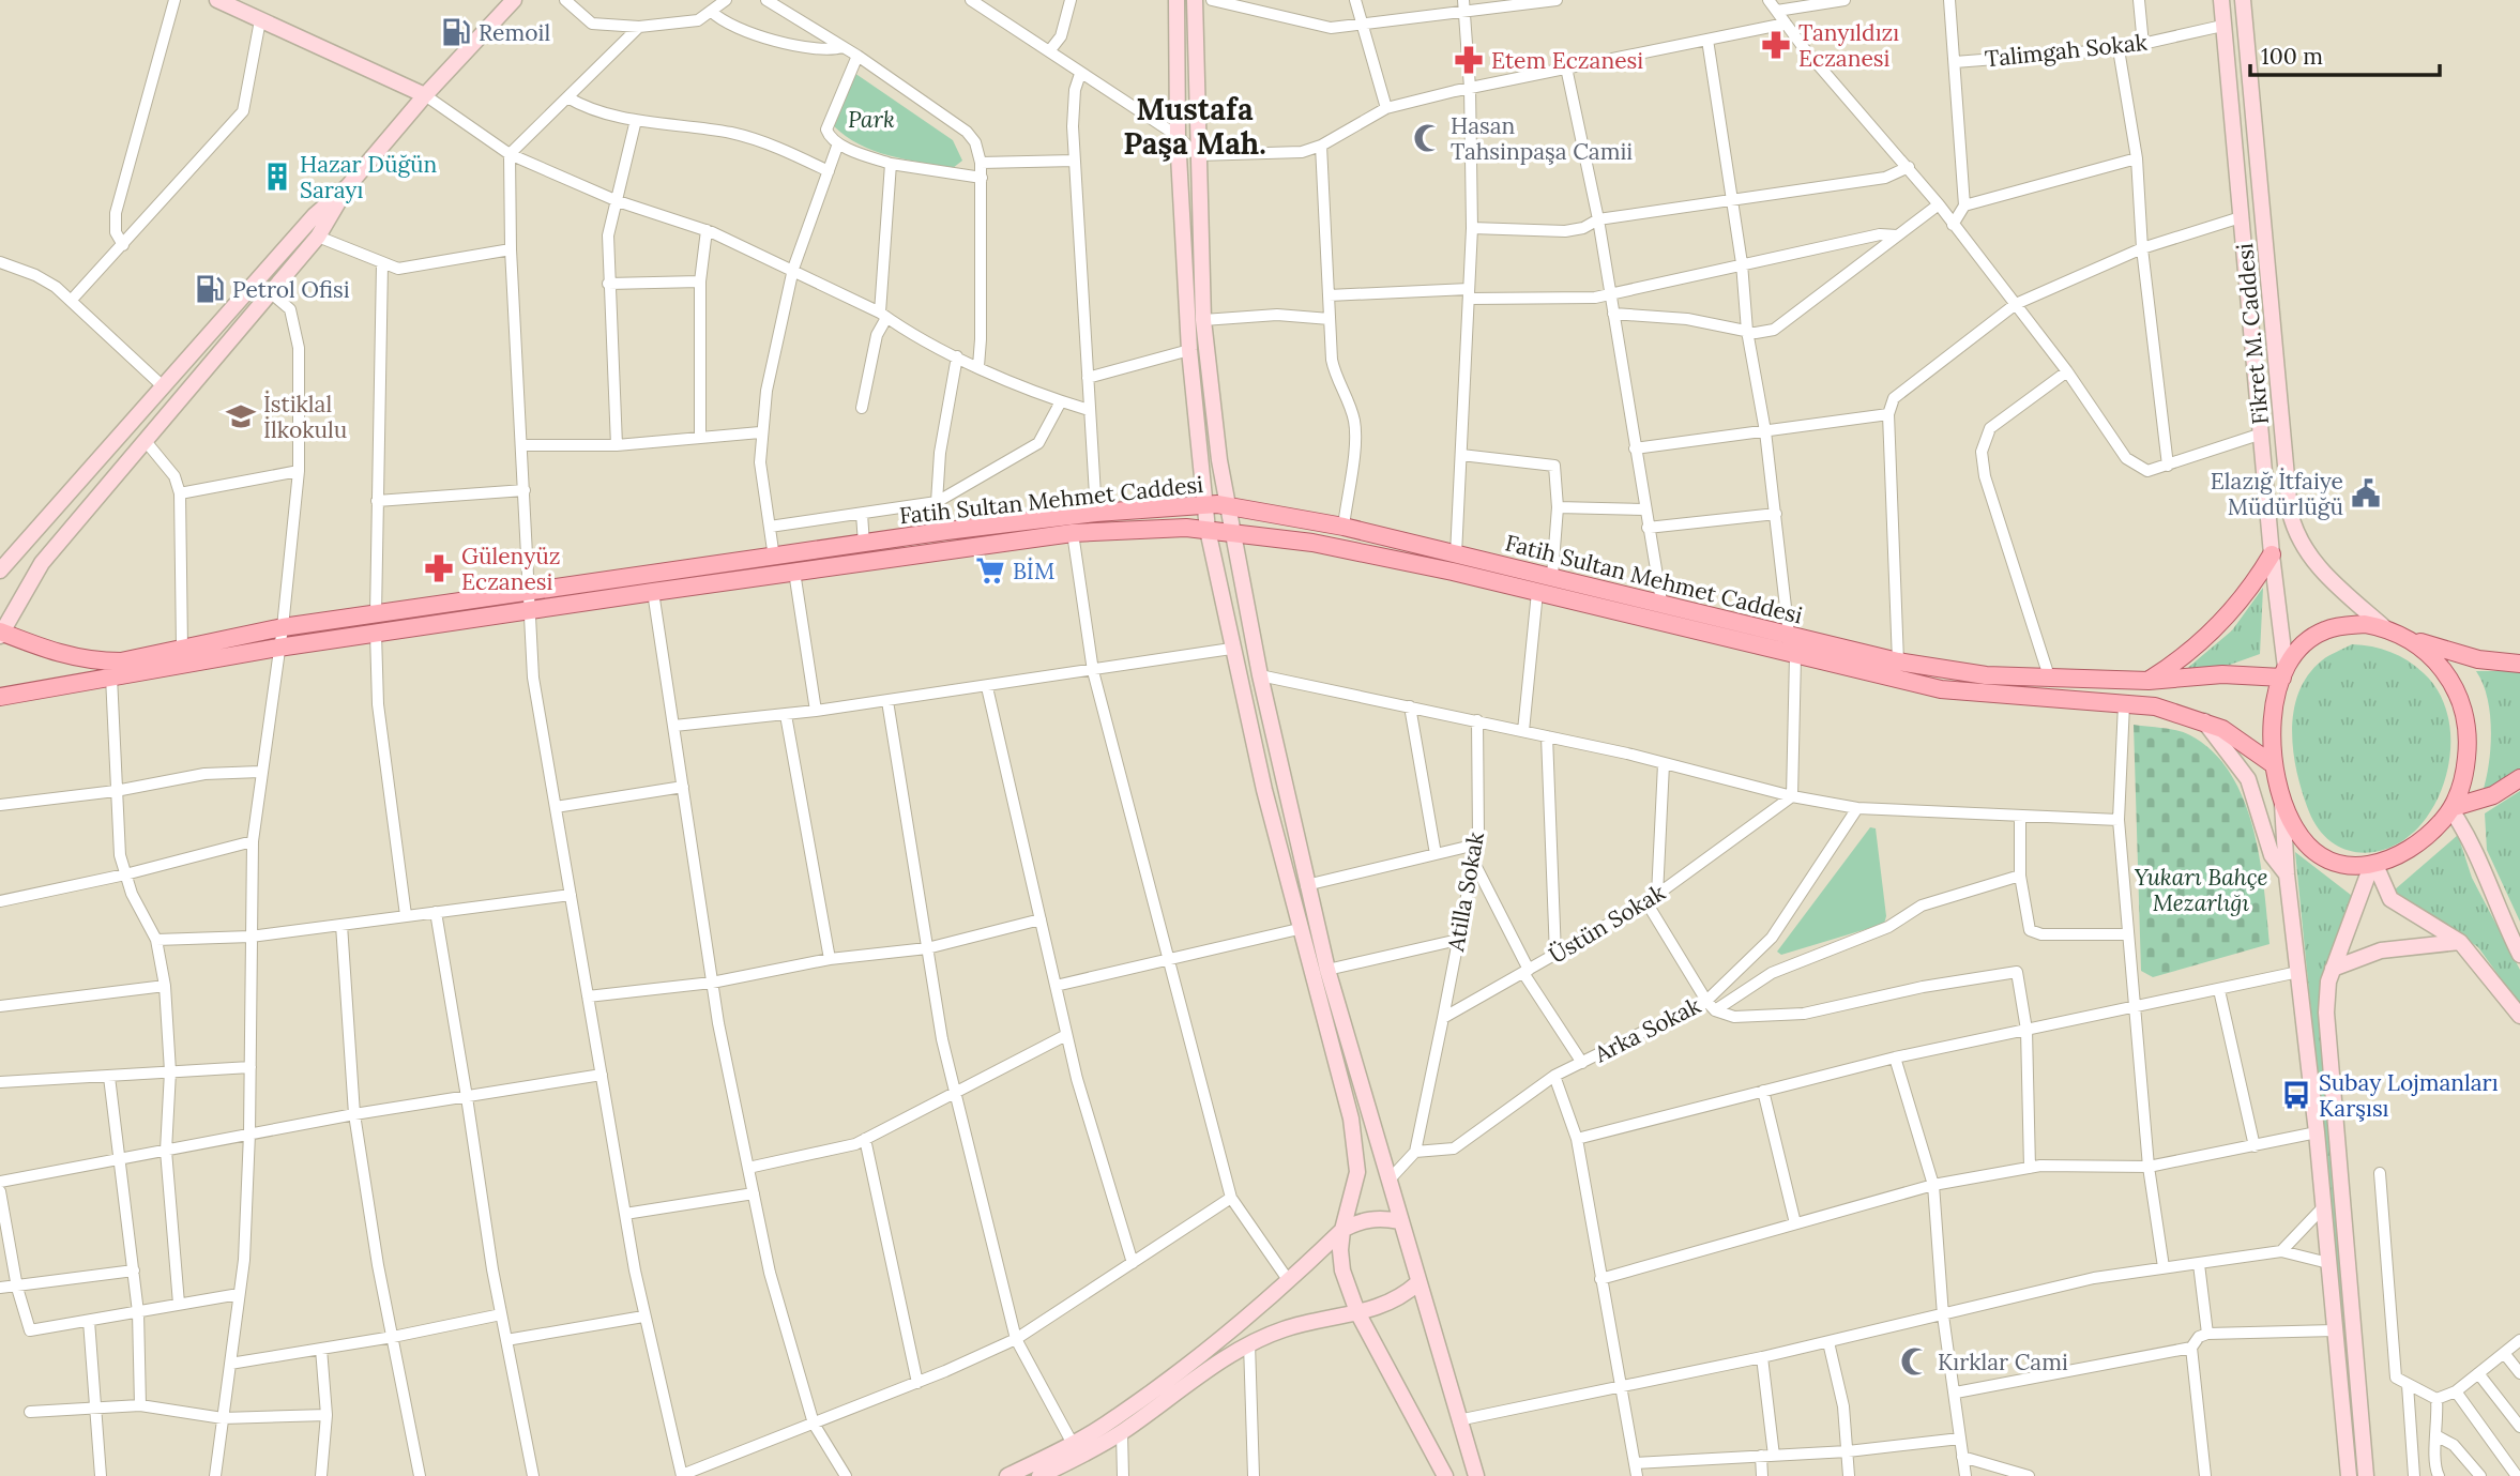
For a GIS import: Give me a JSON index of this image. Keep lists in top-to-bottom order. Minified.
{"streets":{"main road":["Fikret M. Caddesi","Fatih Sultan Mehmet Caddesi"],"street":["Talimgah Sokak","Atilla Sokak","Üstün Sokak","Arka Sokak"]},"crossings":[["Talimgah Sokak","Fikret M. Caddesi"],["Fikret M. Caddesi","Fatih Sultan Mehmet Caddesi"],["Atilla Sokak","Üstün Sokak"]],"districts":["Mustafa Paşa Mah."],"parks":["Park","Yukarı Bahçe Mezarlığı"],"places":{"fuel station":["Remoil","Petrol Ofisi"],"pharmacy":["Tanyıldızı Eczanesi","Etem Eczanesi","Gülenyüz Eczanesi"],"mosque":["Hasan Tahsinpaşa Camii","Kırklar Cami"],"building":["Hazar Düğün Sarayı"],"school or university":["İstiklal İlkokulu"],"public building":["Elazığ İtfaiye Müdürlüğü"],"supermarket":["BİM"],"bus stop":["Subay Lojmanları Karşısı"]},"scale_bar":"100 m"}
